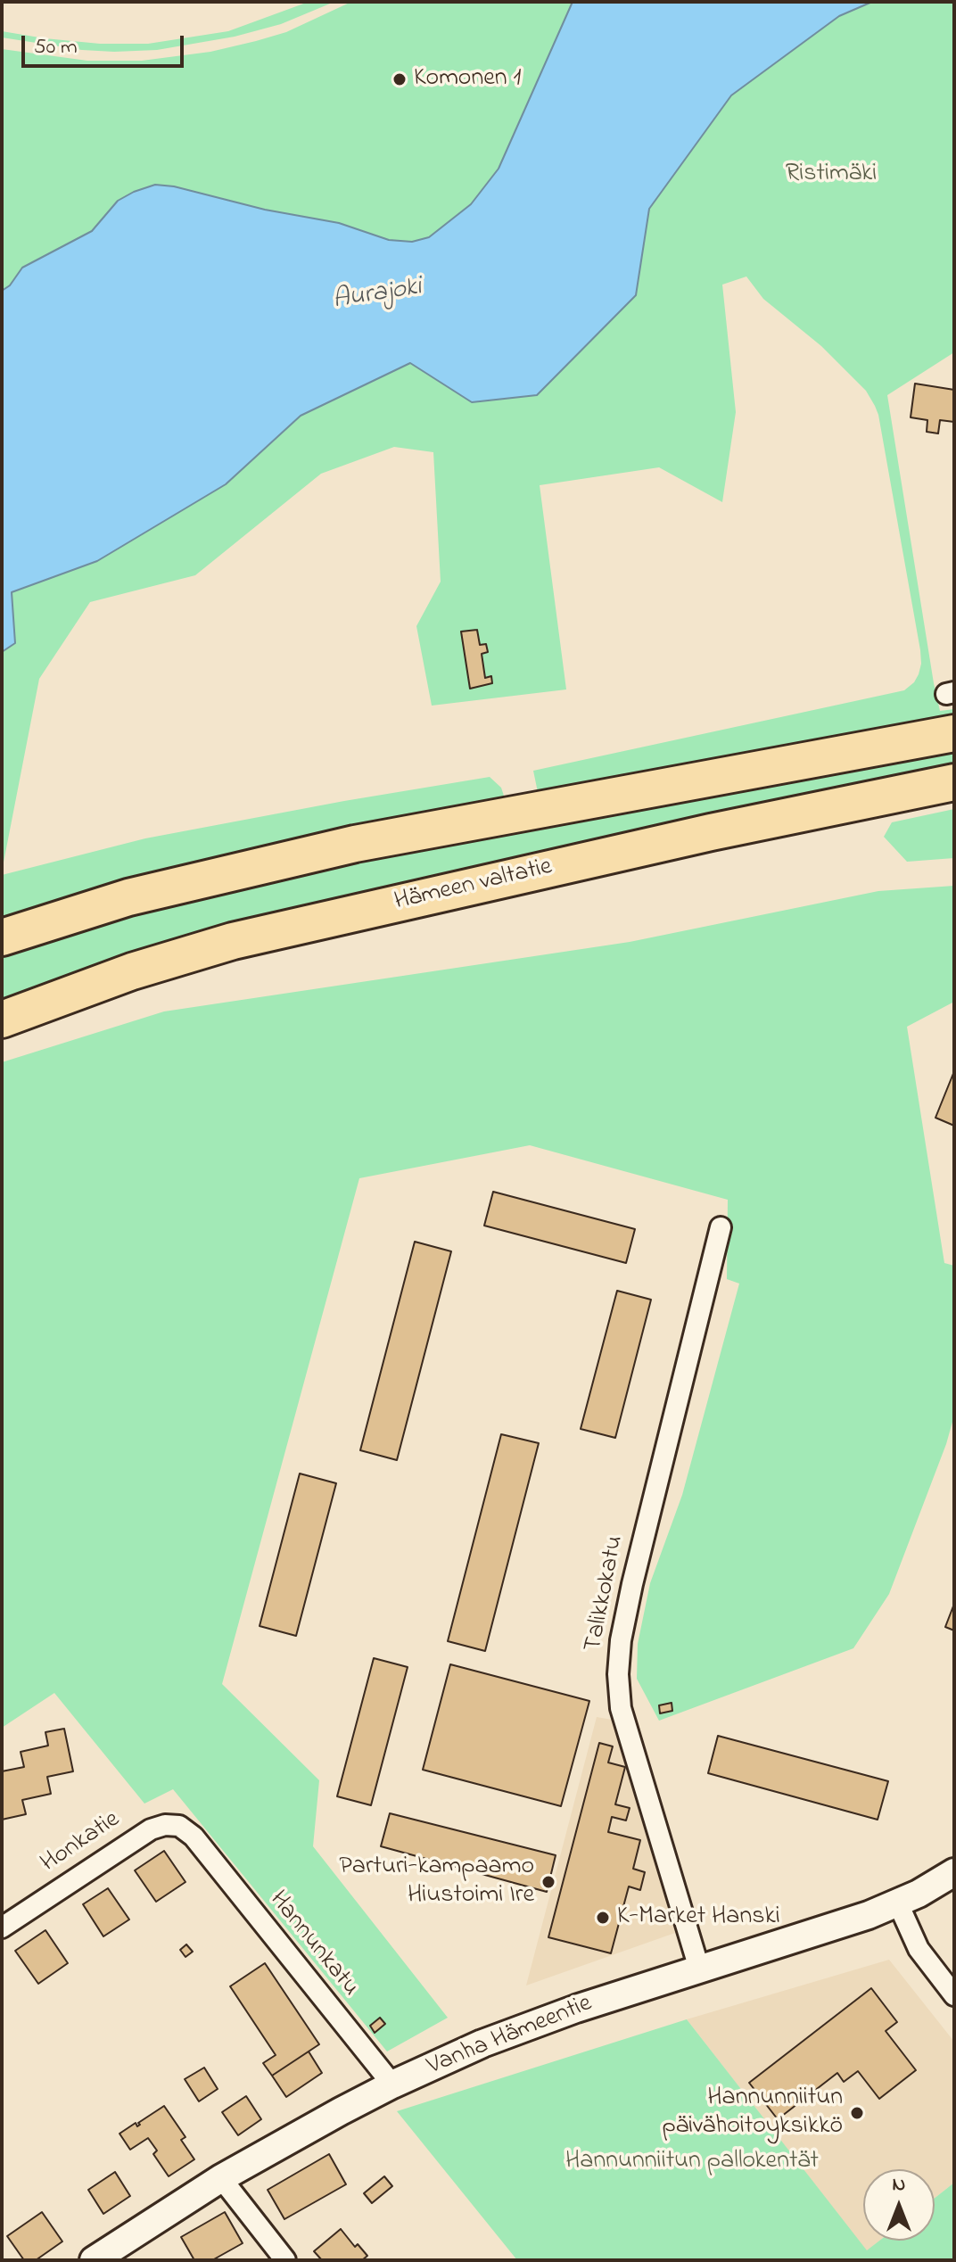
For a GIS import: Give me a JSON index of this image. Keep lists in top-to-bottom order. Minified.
{"streets":{"highway":["Hämeen valtatie"],"street":["Talikkokatu","Honkatie","Hannunkatu","Vanha Hämeentie"]},"crossings":[["Talikkokatu","Vanha Hämeentie"],["Honkatie","Hannunkatu"],["Hannunkatu","Vanha Hämeentie"]],"water":["Aurajoki"],"parks":["Ristimäki","Hannunniitun pallokentät"],"places":["Komonen 1","Parturi-kampaamo Hiustoimi Ire","K-Market Hanski","Hannunniitun päivähoitoyksikkö"],"scale_bar":"50 m","north":"top"}
